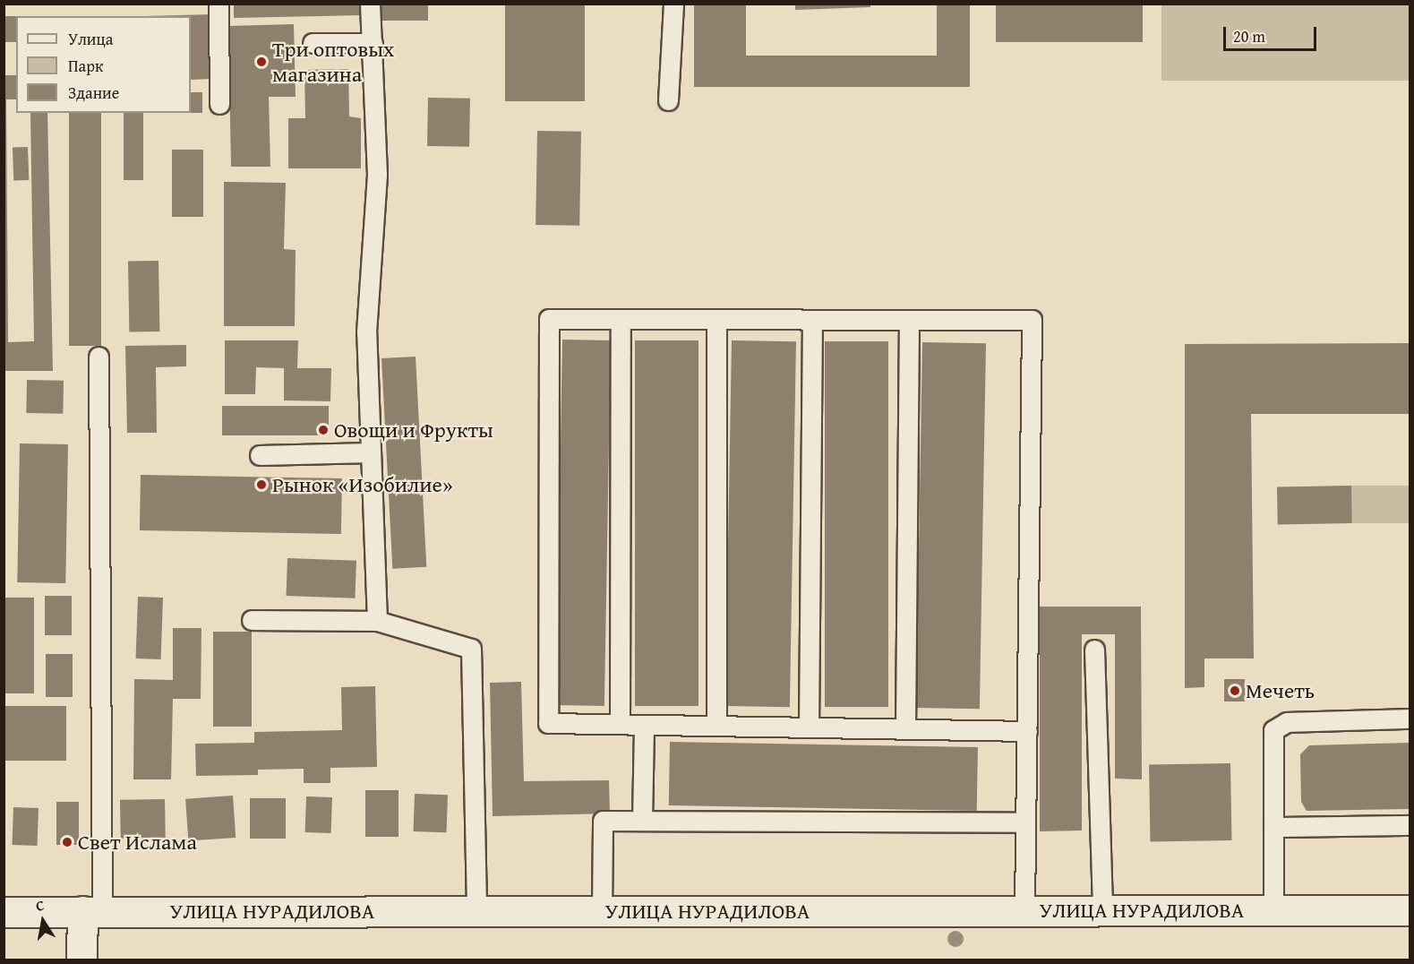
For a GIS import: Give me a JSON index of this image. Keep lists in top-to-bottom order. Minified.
{"streets":{"street":["УЛИЦА НУРАДИЛОВА"]},"places":["Три оптовых магазина","Овощи и Фрукты","Рынок «Изобилие»","Мечеть","Свет Ислама"],"legend":["Улица","Парк","Здание"],"scale_bar":"20 m","north":"top"}
